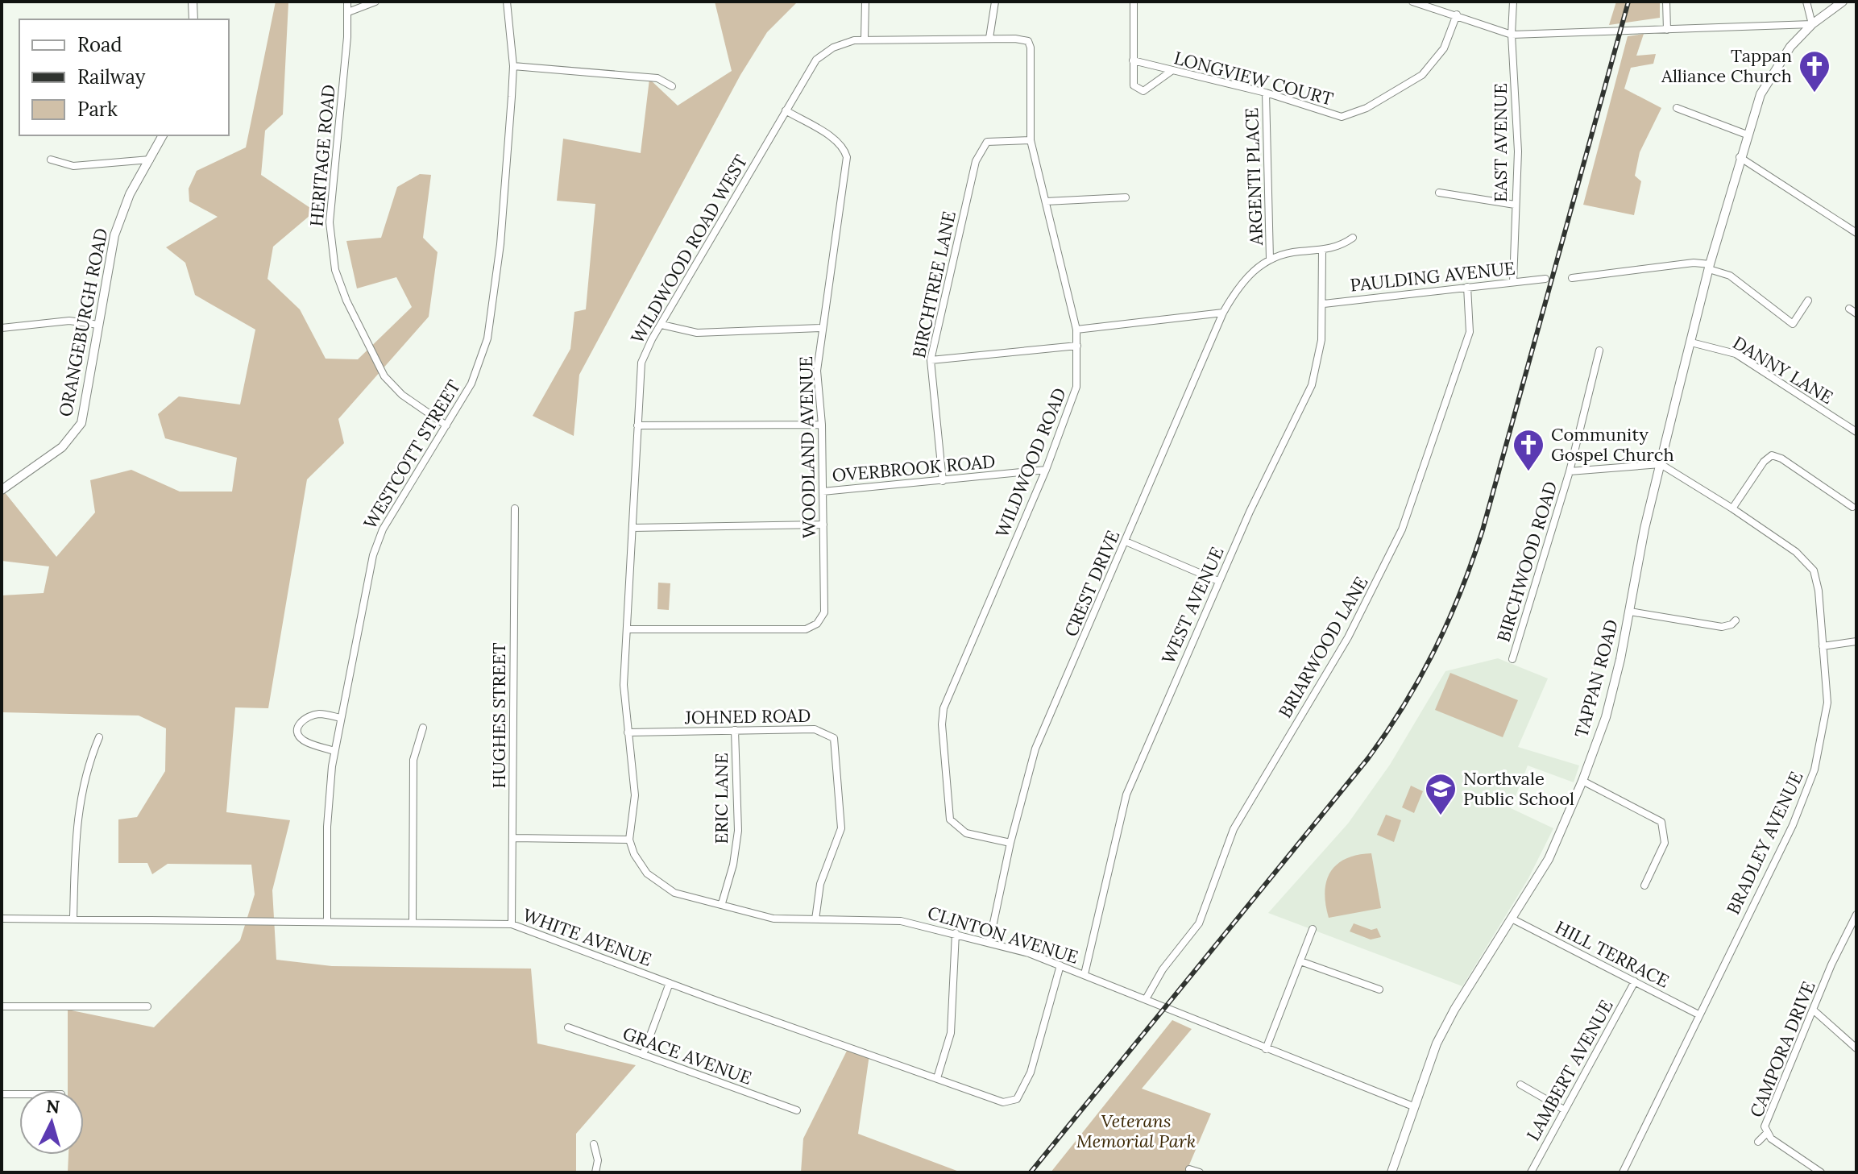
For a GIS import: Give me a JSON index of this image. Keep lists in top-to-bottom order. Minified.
{"streets":{"street":["LONGVIEW COURT","EAST AVENUE","HERITAGE ROAD","ARGENTI PLACE","WILDWOOD ROAD WEST","PAULDING AVENUE","BIRCHTREE LANE","ORANGEBURGH ROAD","DANNY LANE","WOODLAND AVENUE","WESTCOTT STREET","WILDWOOD ROAD","OVERBROOK ROAD","BIRCHWOOD ROAD","CREST DRIVE","WEST AVENUE","BRIARWOOD LANE","TAPPAN ROAD","HUGHES STREET","JOHNED ROAD","ERIC LANE","BRADLEY AVENUE","CLINTON AVENUE","WHITE AVENUE","HILL TERRACE","CAMPORA DRIVE","GRACE AVENUE","LAMBERT AVENUE"]},"crossings":[["LONGVIEW COURT","ARGENTI PLACE"],["EAST AVENUE","PAULDING AVENUE"],["HERITAGE ROAD","WESTCOTT STREET"],["ARGENTI PLACE","CREST DRIVE"],["WILDWOOD ROAD WEST","WOODLAND AVENUE"],["WILDWOOD ROAD WEST","WILDWOOD ROAD"],["WILDWOOD ROAD WEST","JOHNED ROAD"],["WILDWOOD ROAD WEST","CLINTON AVENUE"],["PAULDING AVENUE","WEST AVENUE"],["PAULDING AVENUE","BRIARWOOD LANE"],["BIRCHTREE LANE","WILDWOOD ROAD"],["BIRCHTREE LANE","OVERBROOK ROAD"],["DANNY LANE","TAPPAN ROAD"],["WOODLAND AVENUE","OVERBROOK ROAD"],["WESTCOTT STREET","WHITE AVENUE"],["WILDWOOD ROAD","OVERBROOK ROAD"],["WILDWOOD ROAD","CREST DRIVE"],["BIRCHWOOD ROAD","TAPPAN ROAD"],["BIRCHWOOD ROAD","BRADLEY AVENUE"],["CREST DRIVE","CLINTON AVENUE"],["WEST AVENUE","CLINTON AVENUE"],["BRIARWOOD LANE","CLINTON AVENUE"],["TAPPAN ROAD","BRADLEY AVENUE"],["TAPPAN ROAD","CLINTON AVENUE"],["TAPPAN ROAD","HILL TERRACE"],["HUGHES STREET","WHITE AVENUE"],["JOHNED ROAD","ERIC LANE"],["JOHNED ROAD","CLINTON AVENUE"],["ERIC LANE","CLINTON AVENUE"],["BRADLEY AVENUE","HILL TERRACE"],["CLINTON AVENUE","WHITE AVENUE"],["HILL TERRACE","LAMBERT AVENUE"]],"parks":["Veterans Memorial Park"],"places":{"church":["Tappan Alliance Church","Community Gospel Church"],"school or university":["Northvale Public School"]},"legend":["Road","Railway","Park"],"north":"top"}
